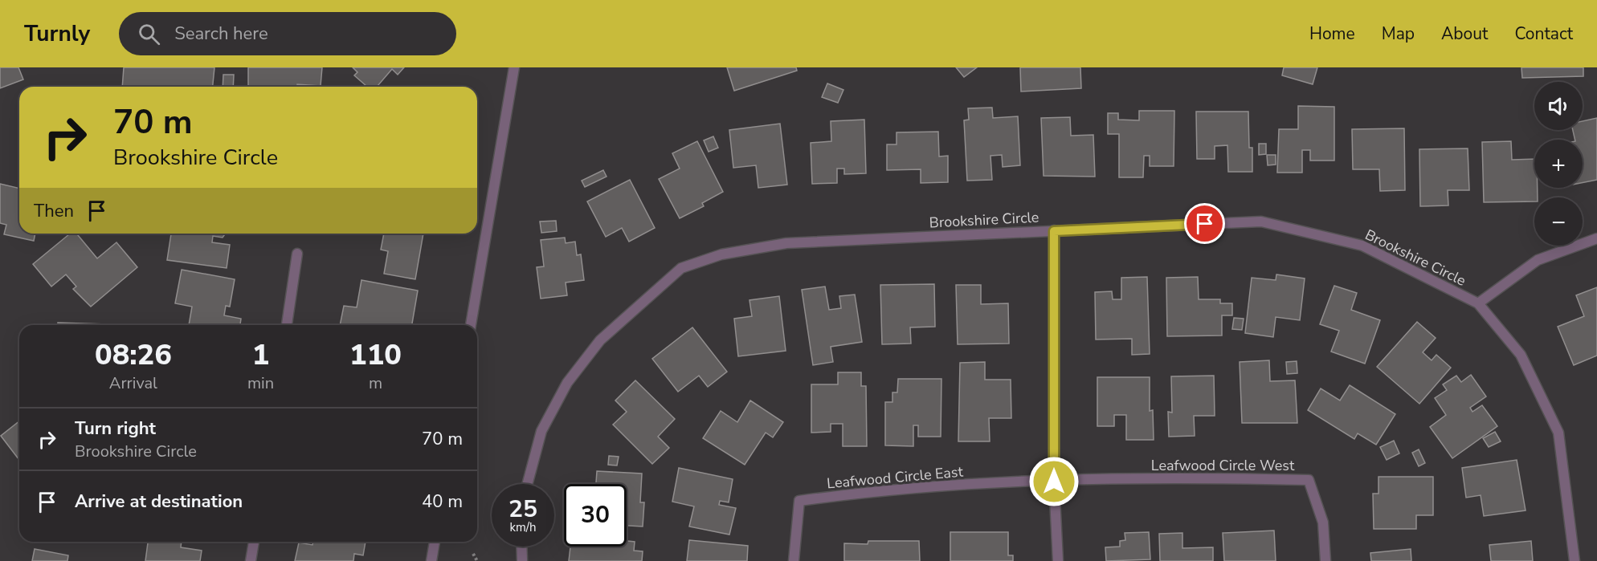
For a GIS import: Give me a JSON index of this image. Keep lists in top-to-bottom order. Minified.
{"streets":{"street":["Brookshire Circle","Leafwood Circle West","Leafwood Circle East"]},"crossings":[["Leafwood Circle West","Leafwood Circle East"]],"page":{"header":"Turnly","search":"Search here","nav":["Home","Map","About","Contact"],"map_buttons":["+","−"],"turn":["70 m","Brookshire Circle"],"then":"Then","eta":["08:26","Arrival","1","min","110","m"],"list":[{"name":"Turn right","note":"Brookshire Circle","value":"70 m"},{"name":"Arrive at destination","value":"40 m"}],"speed":"25 km/h","limit":"30"}}
